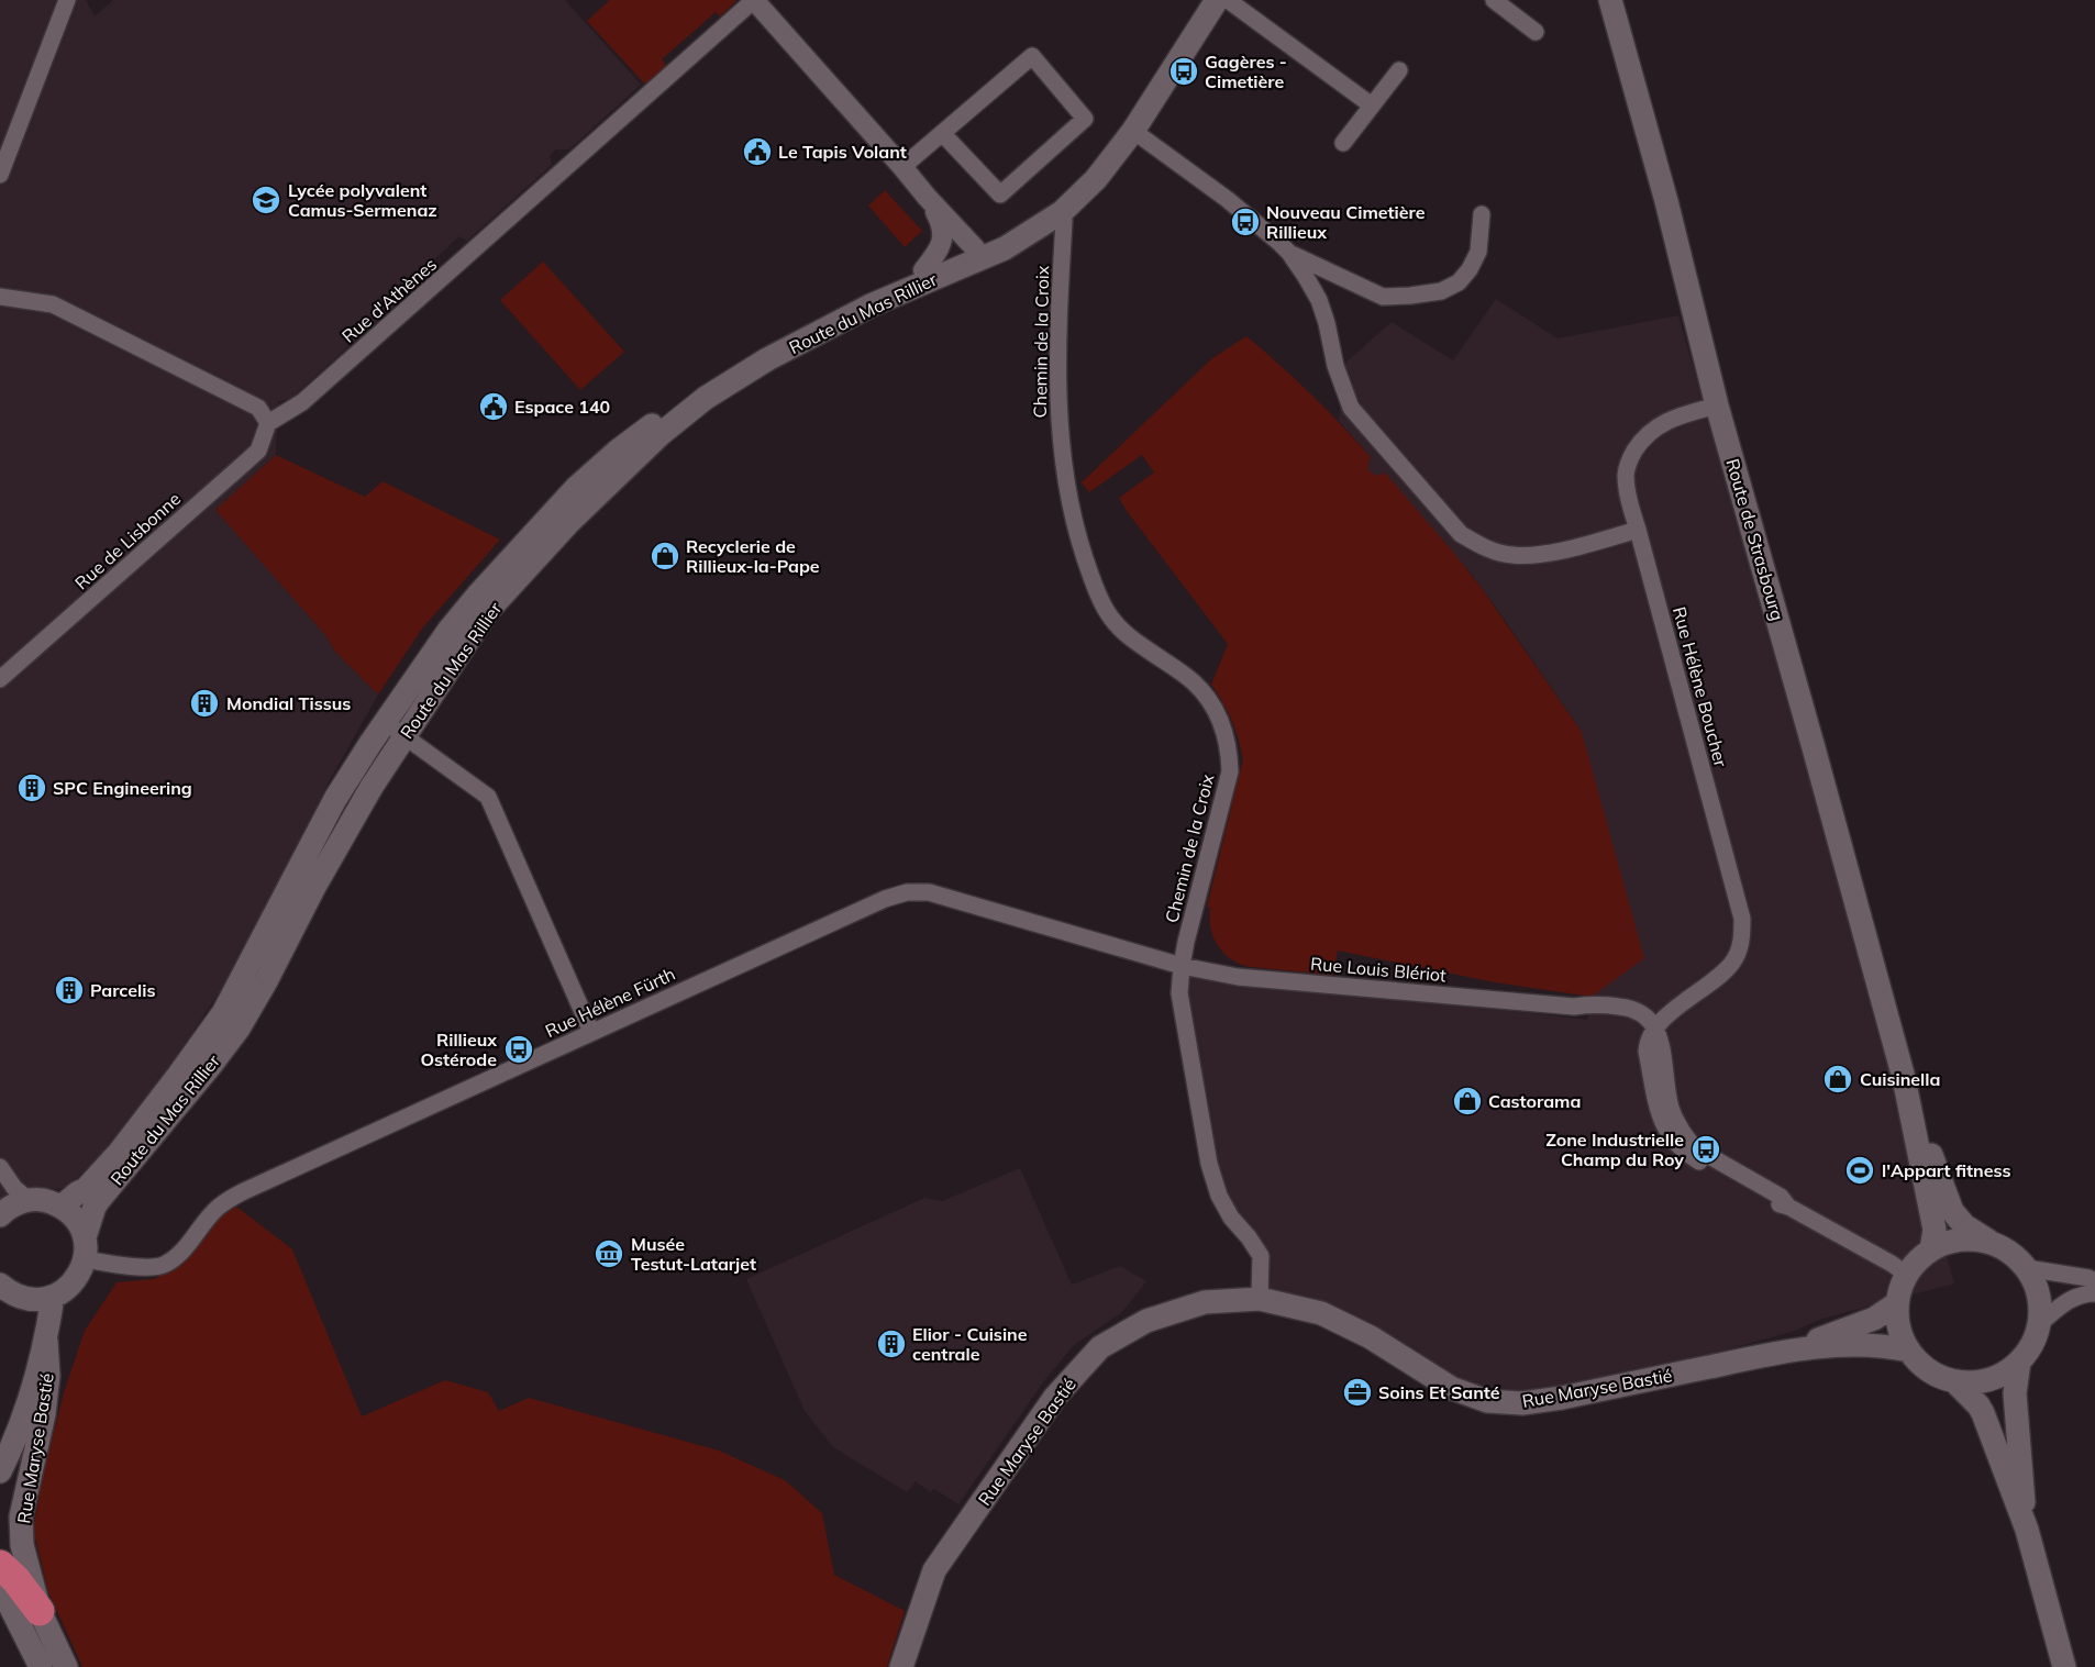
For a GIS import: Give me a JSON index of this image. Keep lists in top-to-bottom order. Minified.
{"streets":{"main road":["Route du Mas Rillier","Route de Strasbourg","Rue Maryse Bastié"],"street":["Rue d'Athènes","Chemin de la Croix","Rue de Lisbonne","Rue Hélène Boucher","Rue Louis Blériot","Rue Hélène Fürth"]},"crossings":[["Rue d'Athènes","Rue de Lisbonne"],["Route du Mas Rillier","Chemin de la Croix"],["Route du Mas Rillier","Rue Hélène Fürth"],["Chemin de la Croix","Rue Louis Blériot"],["Chemin de la Croix","Rue Hélène Fürth"],["Chemin de la Croix","Rue Maryse Bastié"],["Route de Strasbourg","Rue Hélène Boucher"],["Route de Strasbourg","Rue Maryse Bastié"],["Rue Louis Blériot","Rue Hélène Fürth"]],"places":{"bus stop":["Gagères - Cimetière","Nouveau Cimetière Rillieux","Rillieux Ostérode","Zone Industrielle Champ du Roy"],"public building":["Le Tapis Volant","Espace 140"],"school or university":["Lycée polyvalent Camus-Sermenaz"],"shop":["Recyclerie de Rillieux-la-Pape","Cuisinella","Castorama"],"building":["Mondial Tissus","SPC Engineering","Parcelis","Elior - Cuisine centrale"],"sports":["l'Appart fitness"],"museum":["Musée Testut-Latarjet"],"office":["Soins Et Santé"]}}
